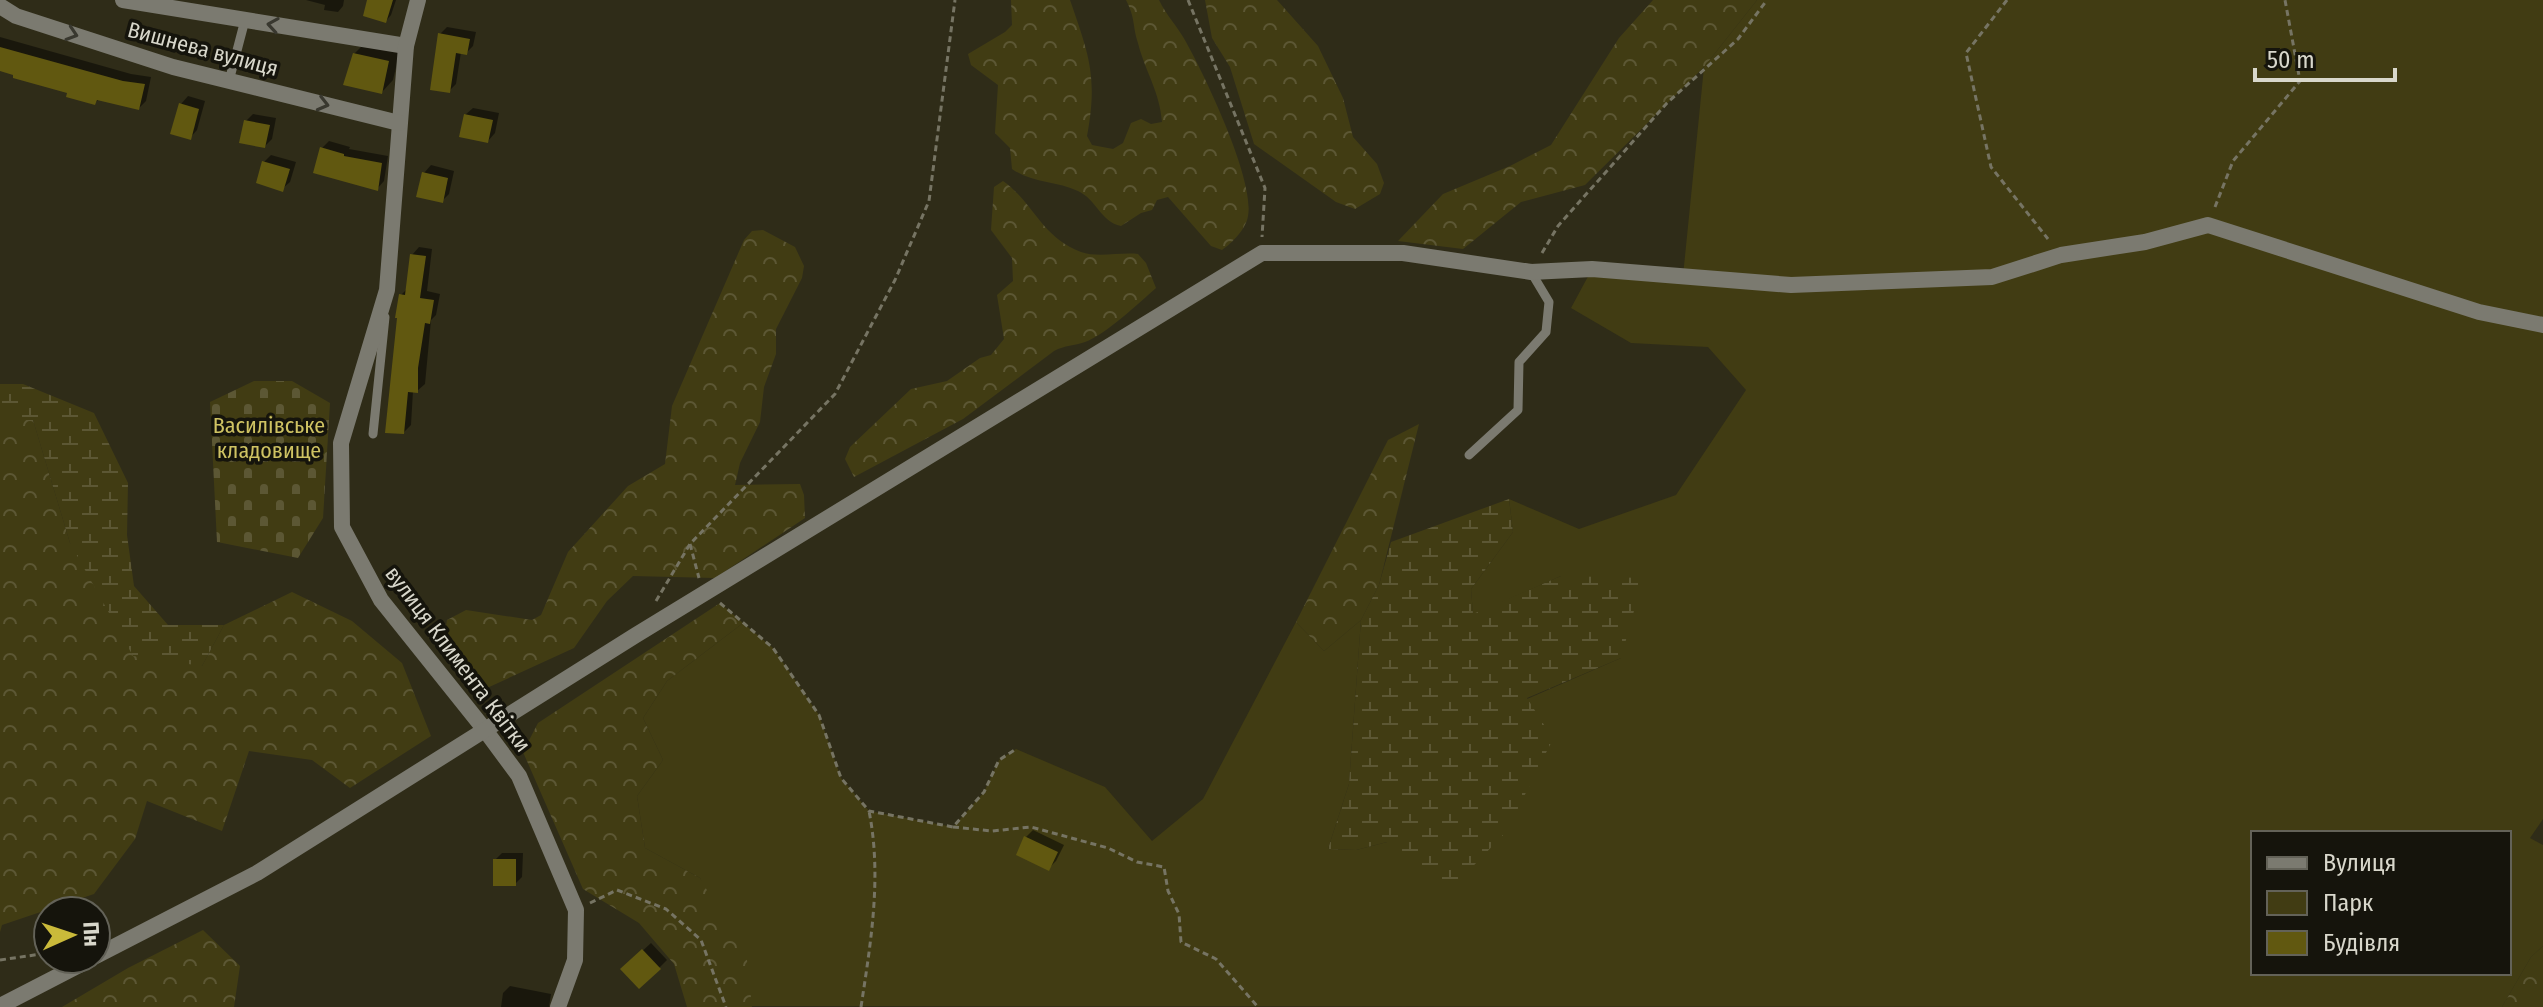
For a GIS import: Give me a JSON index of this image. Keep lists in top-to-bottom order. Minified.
{"streets":{"street":["Вишнева вулиця","вулиця Климента Квітки"]},"crossings":[["Вишнева вулиця","вулиця Климента Квітки"]],"parks":["Василівське кладовище"],"legend":["Вулиця","Парк","Будівля"],"scale_bar":"50 m","north":"right"}
